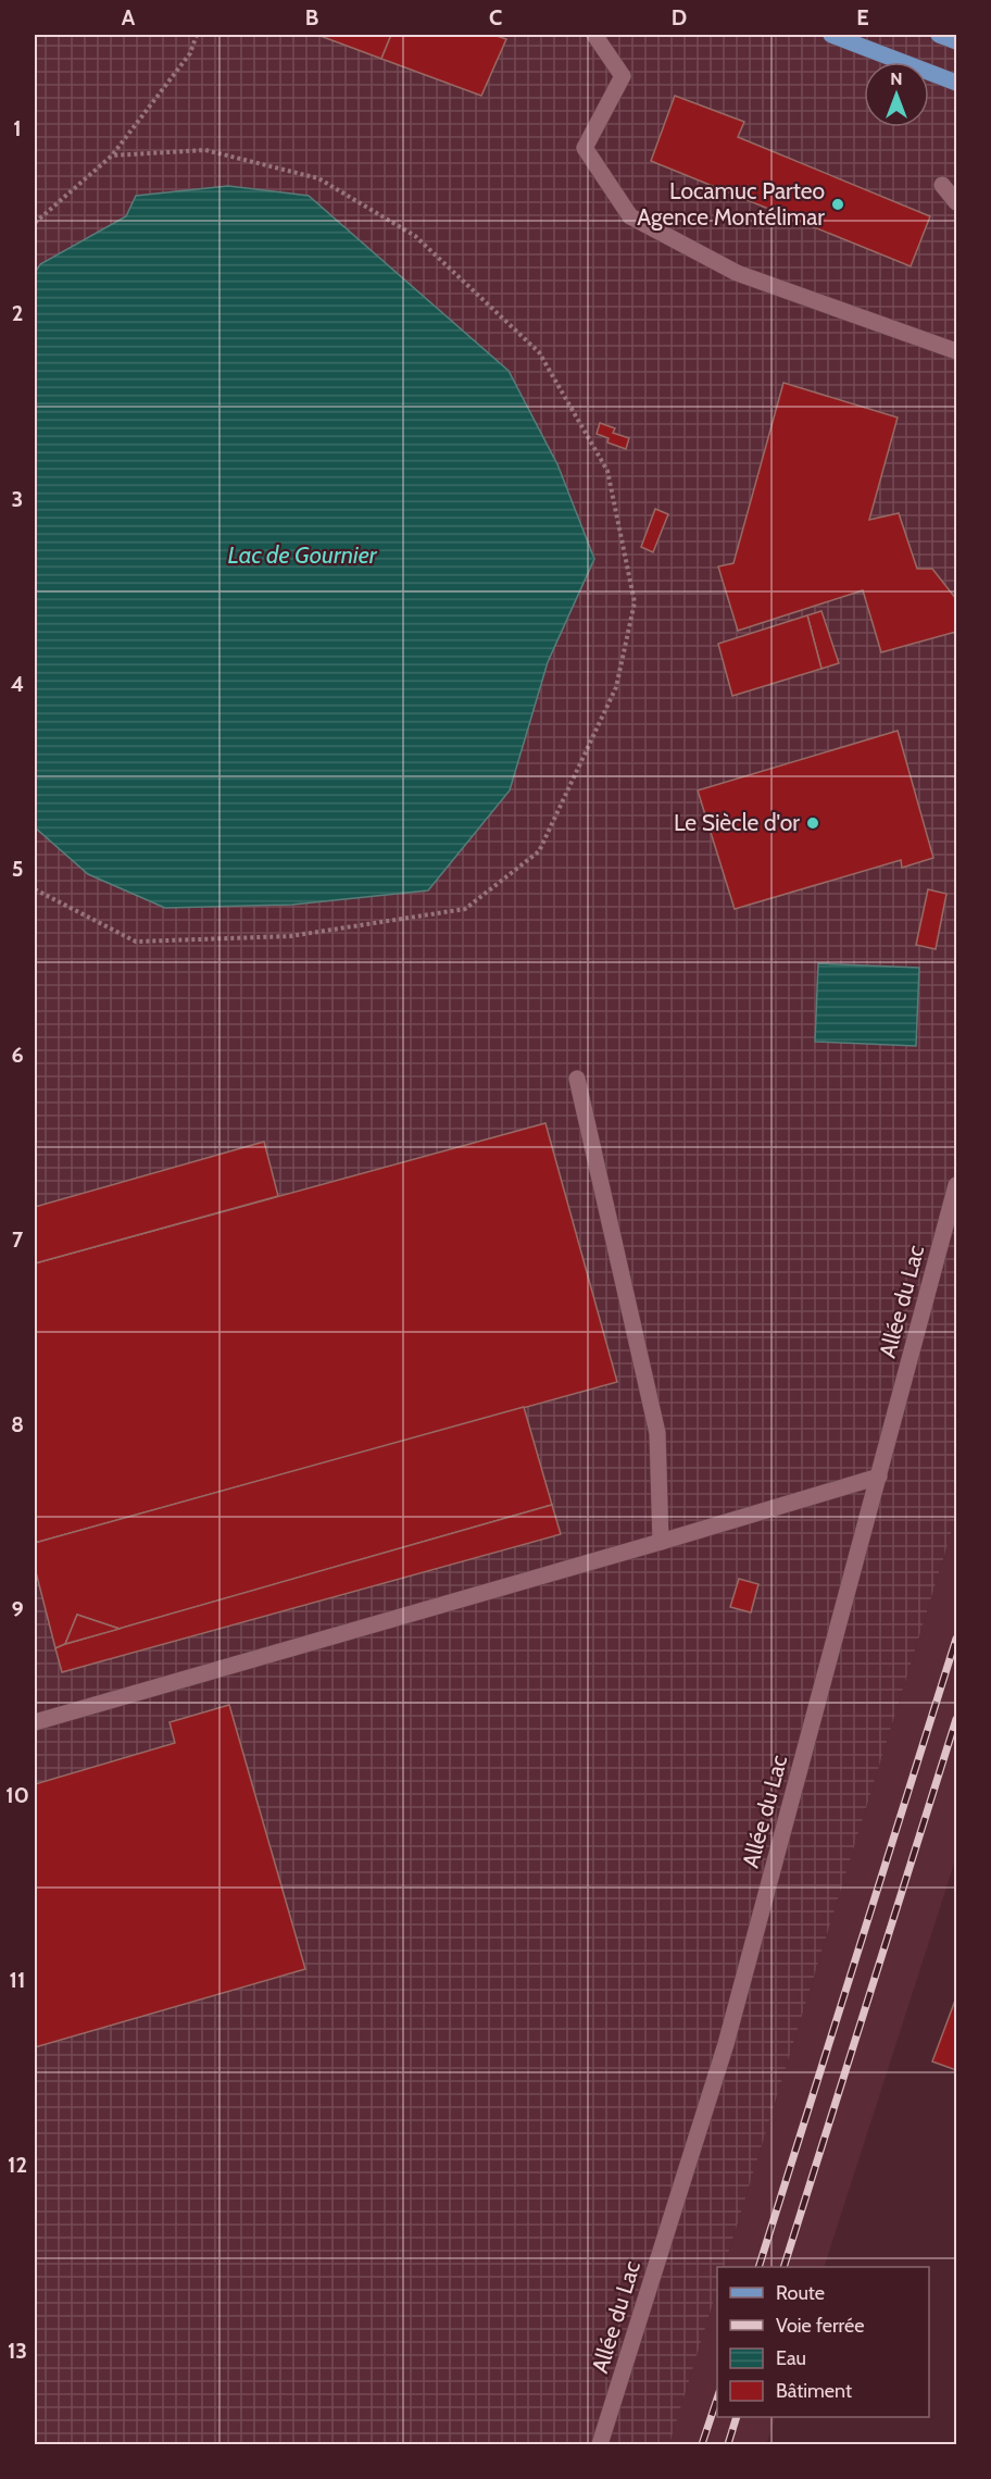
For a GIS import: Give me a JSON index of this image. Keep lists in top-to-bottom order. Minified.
{"streets":{"street":["Allée du Lac"]},"water":["Lac de Gournier"],"places":["Locamuc Parteo Agence Montélimar","Le Siècle d'or"],"legend":["Route","Voie ferrée","Eau","Bâtiment"],"north":"top","grid":{"columns":["A","B","C","D","E"],"rows":["1","2","3","4","5","6","7","8","9","10","11","12","13"]}}
